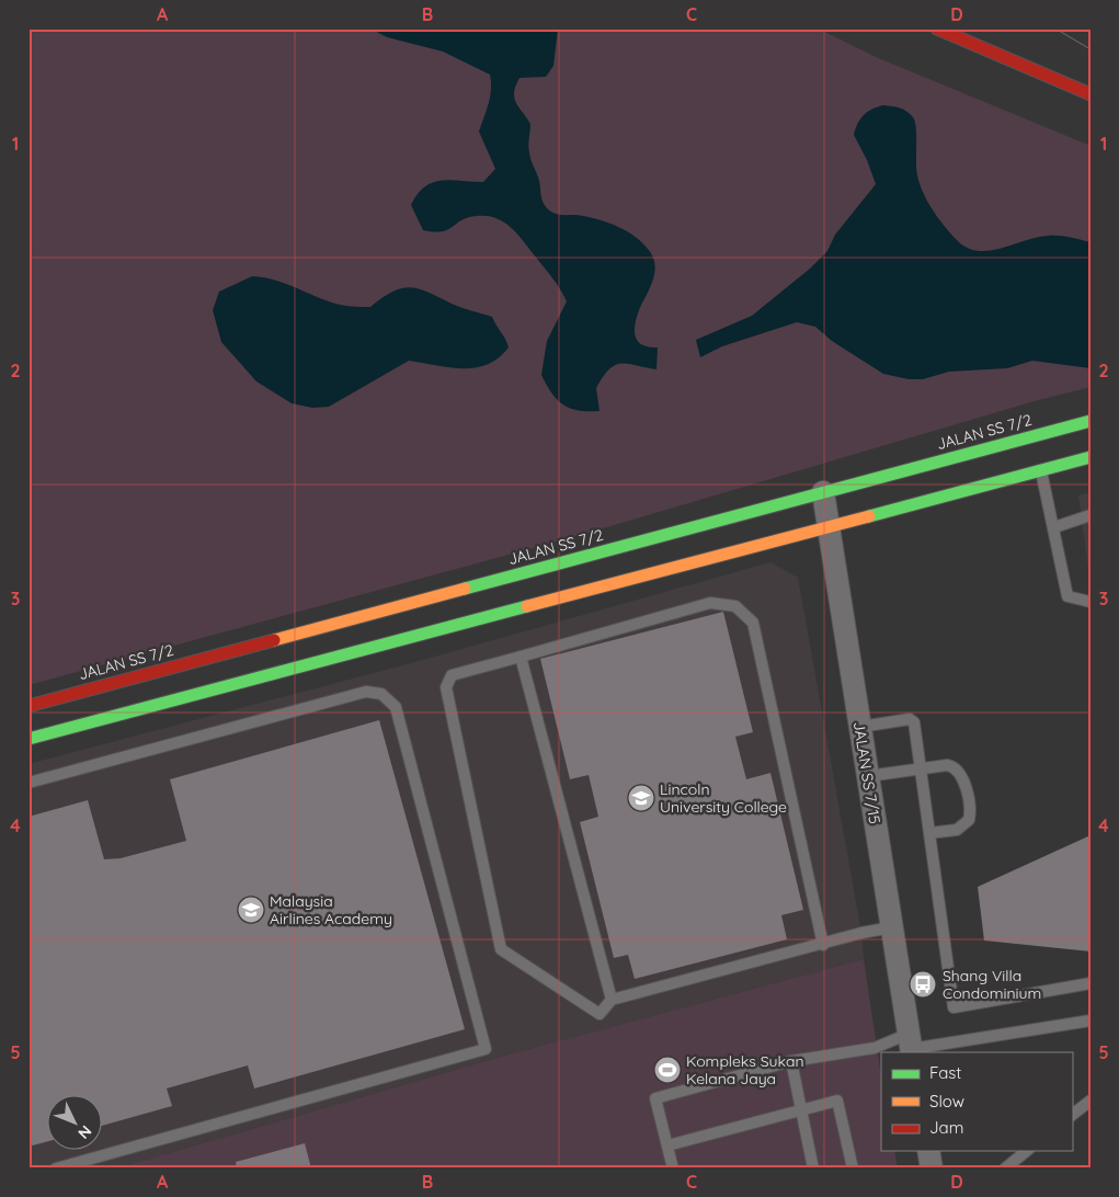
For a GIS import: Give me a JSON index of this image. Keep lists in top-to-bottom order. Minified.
{"streets":{"street":["JALAN SS 7/2","JALAN SS 7/15"]},"crossings":[["JALAN SS 7/2","JALAN SS 7/15"]],"places":{"school or university":["Lincoln University College","Malaysia Airlines Academy"],"bus stop":["Shang Villa Condominium"],"sports":["Kompleks Sukan Kelana Jaya"]},"legend":["Fast","Slow","Jam"],"north":"bottom right","grid":{"columns":["A","B","C","D"],"rows":["1","2","3","4","5"]}}
